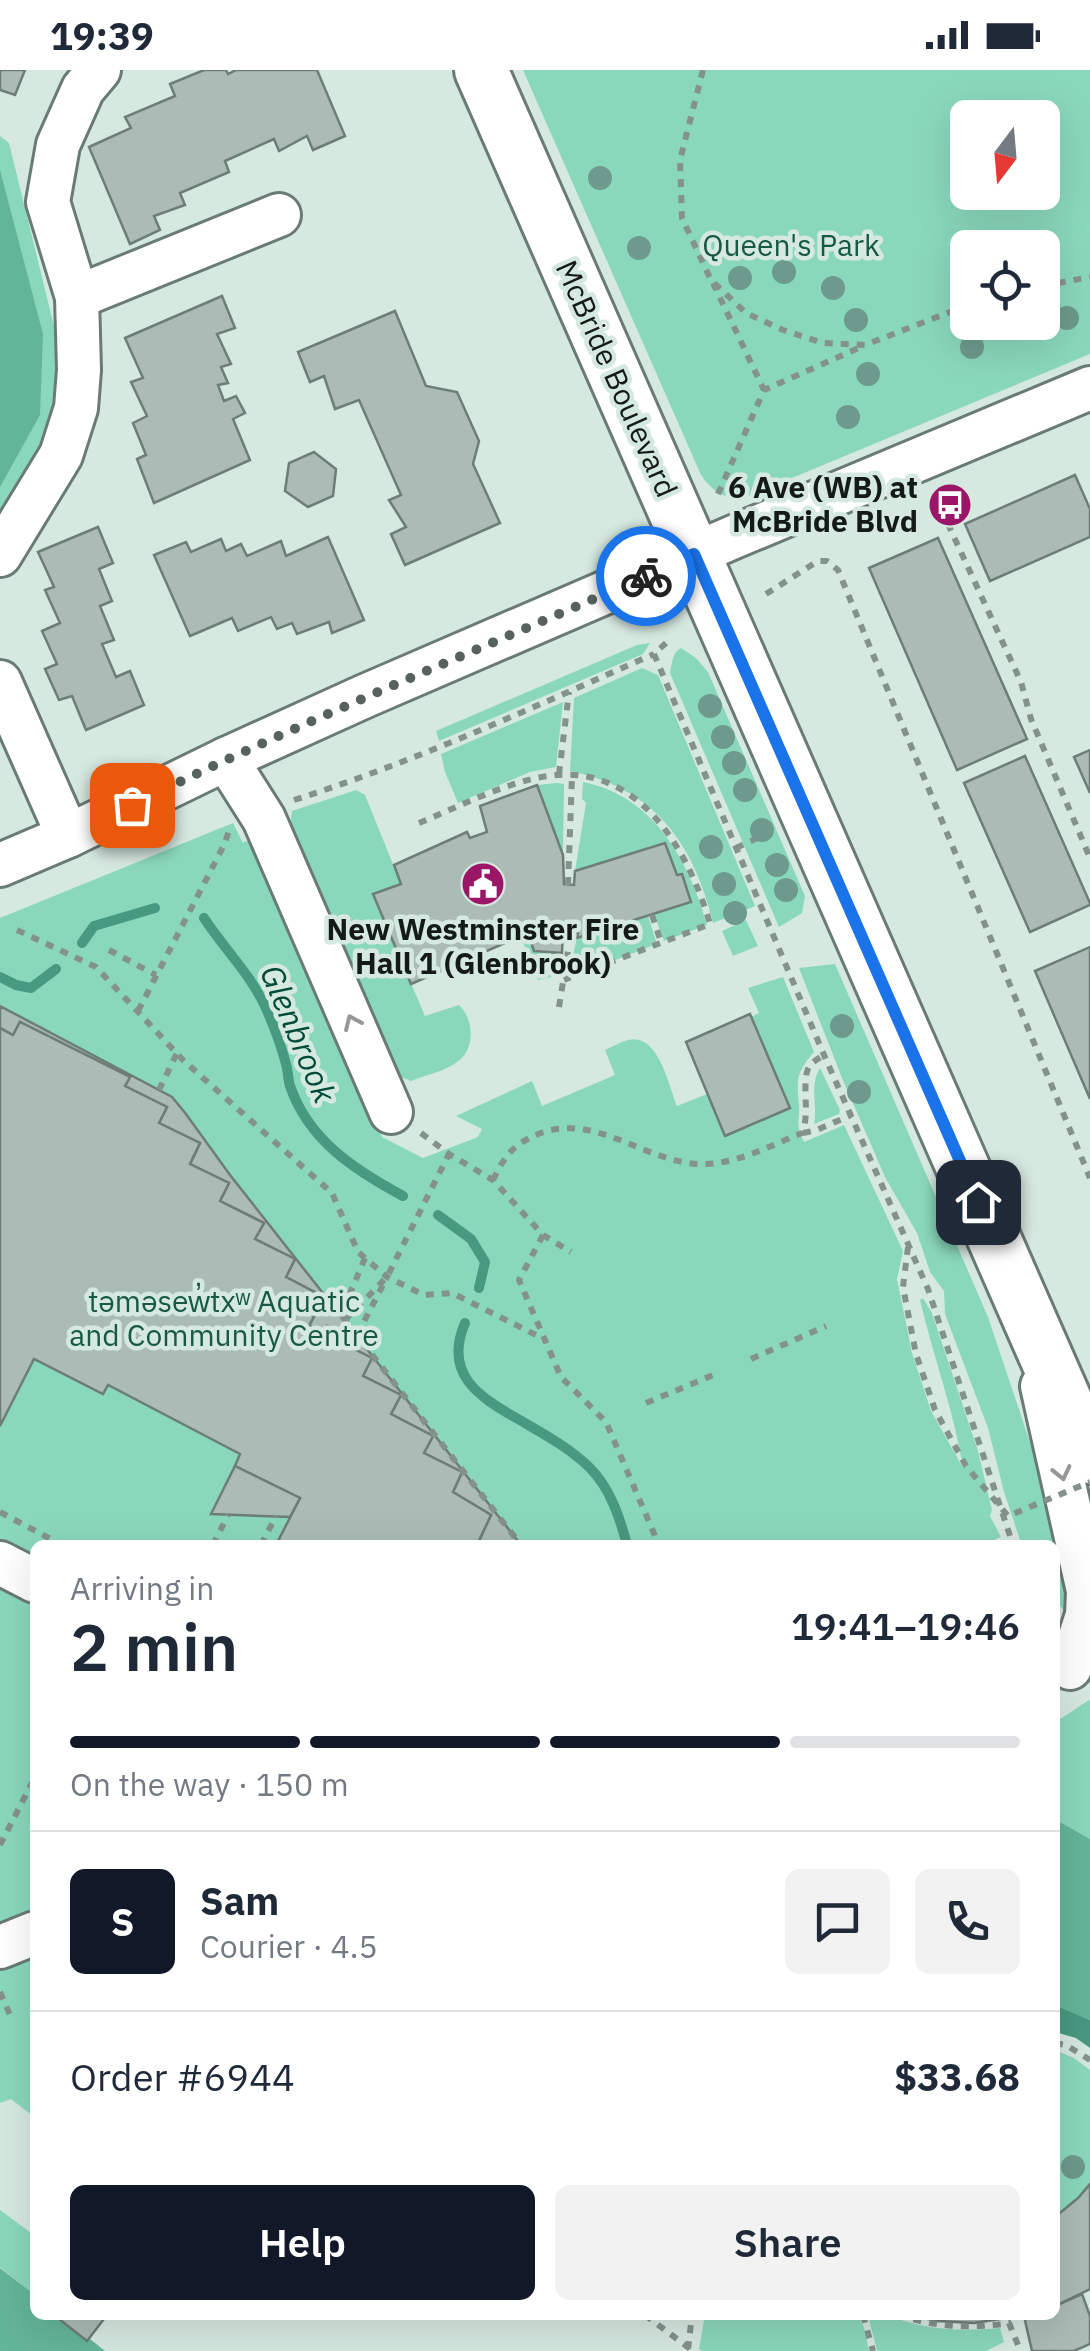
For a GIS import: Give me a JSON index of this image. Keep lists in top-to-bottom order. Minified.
{"streets":{"main road":["McBride Boulevard"]},"water":["Glenbrook"],"parks":["Queen's Park","təməsew̓txʷ Aquatic and Community Centre"],"places":{"bus stop":["6 Ave (WB) at McBride Blvd"],"public building":["New Westminster Fire Hall 1 (Glenbrook)"]},"north":"bottom","page":{"status":"19:39","heading":["2 min","Arriving in","19:41–19:46"],"panel":["Sam","Courier · 4.5","Order #6944","$33.68"],"bar":"On the way · 150 m","round":"S","buttons":["Help","Share"]}}
